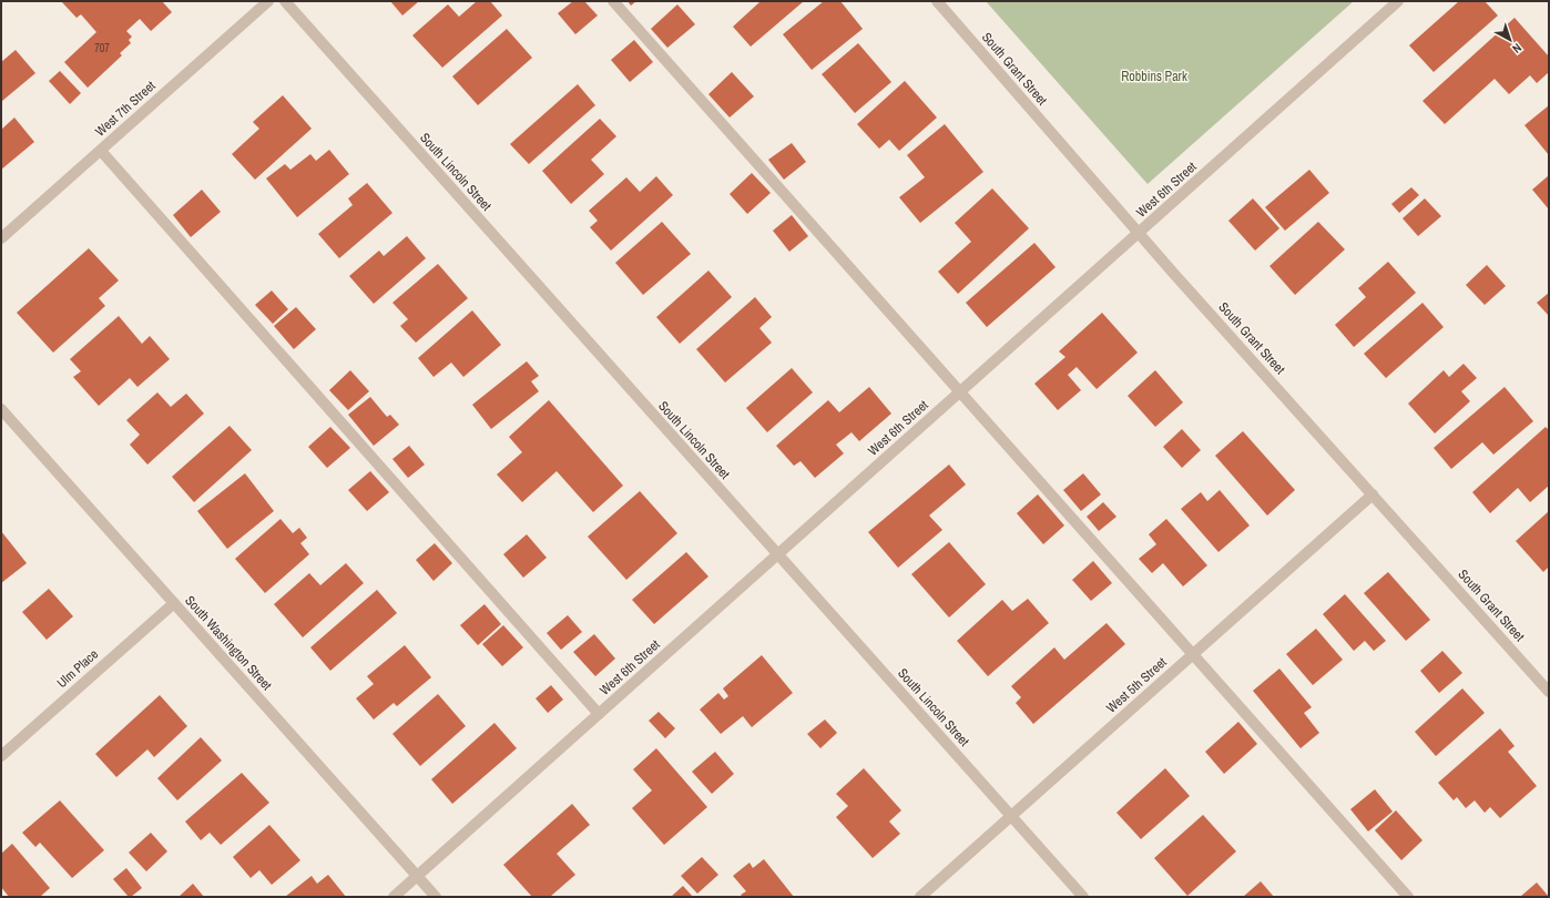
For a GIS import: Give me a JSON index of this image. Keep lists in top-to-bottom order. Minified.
{"streets":{"street":["South Grant Street","West 7th Street","South Lincoln Street","West 6th Street","South Washington Street","Ulm Place","West 5th Street"]},"crossings":[["South Grant Street","West 6th Street"],["South Grant Street","West 5th Street"],["South Lincoln Street","West 6th Street"],["South Lincoln Street","West 5th Street"],["West 6th Street","South Washington Street"],["South Washington Street","Ulm Place"]],"parks":["Robbins Park"],"house_numbers":["707"],"north":"bottom right"}
